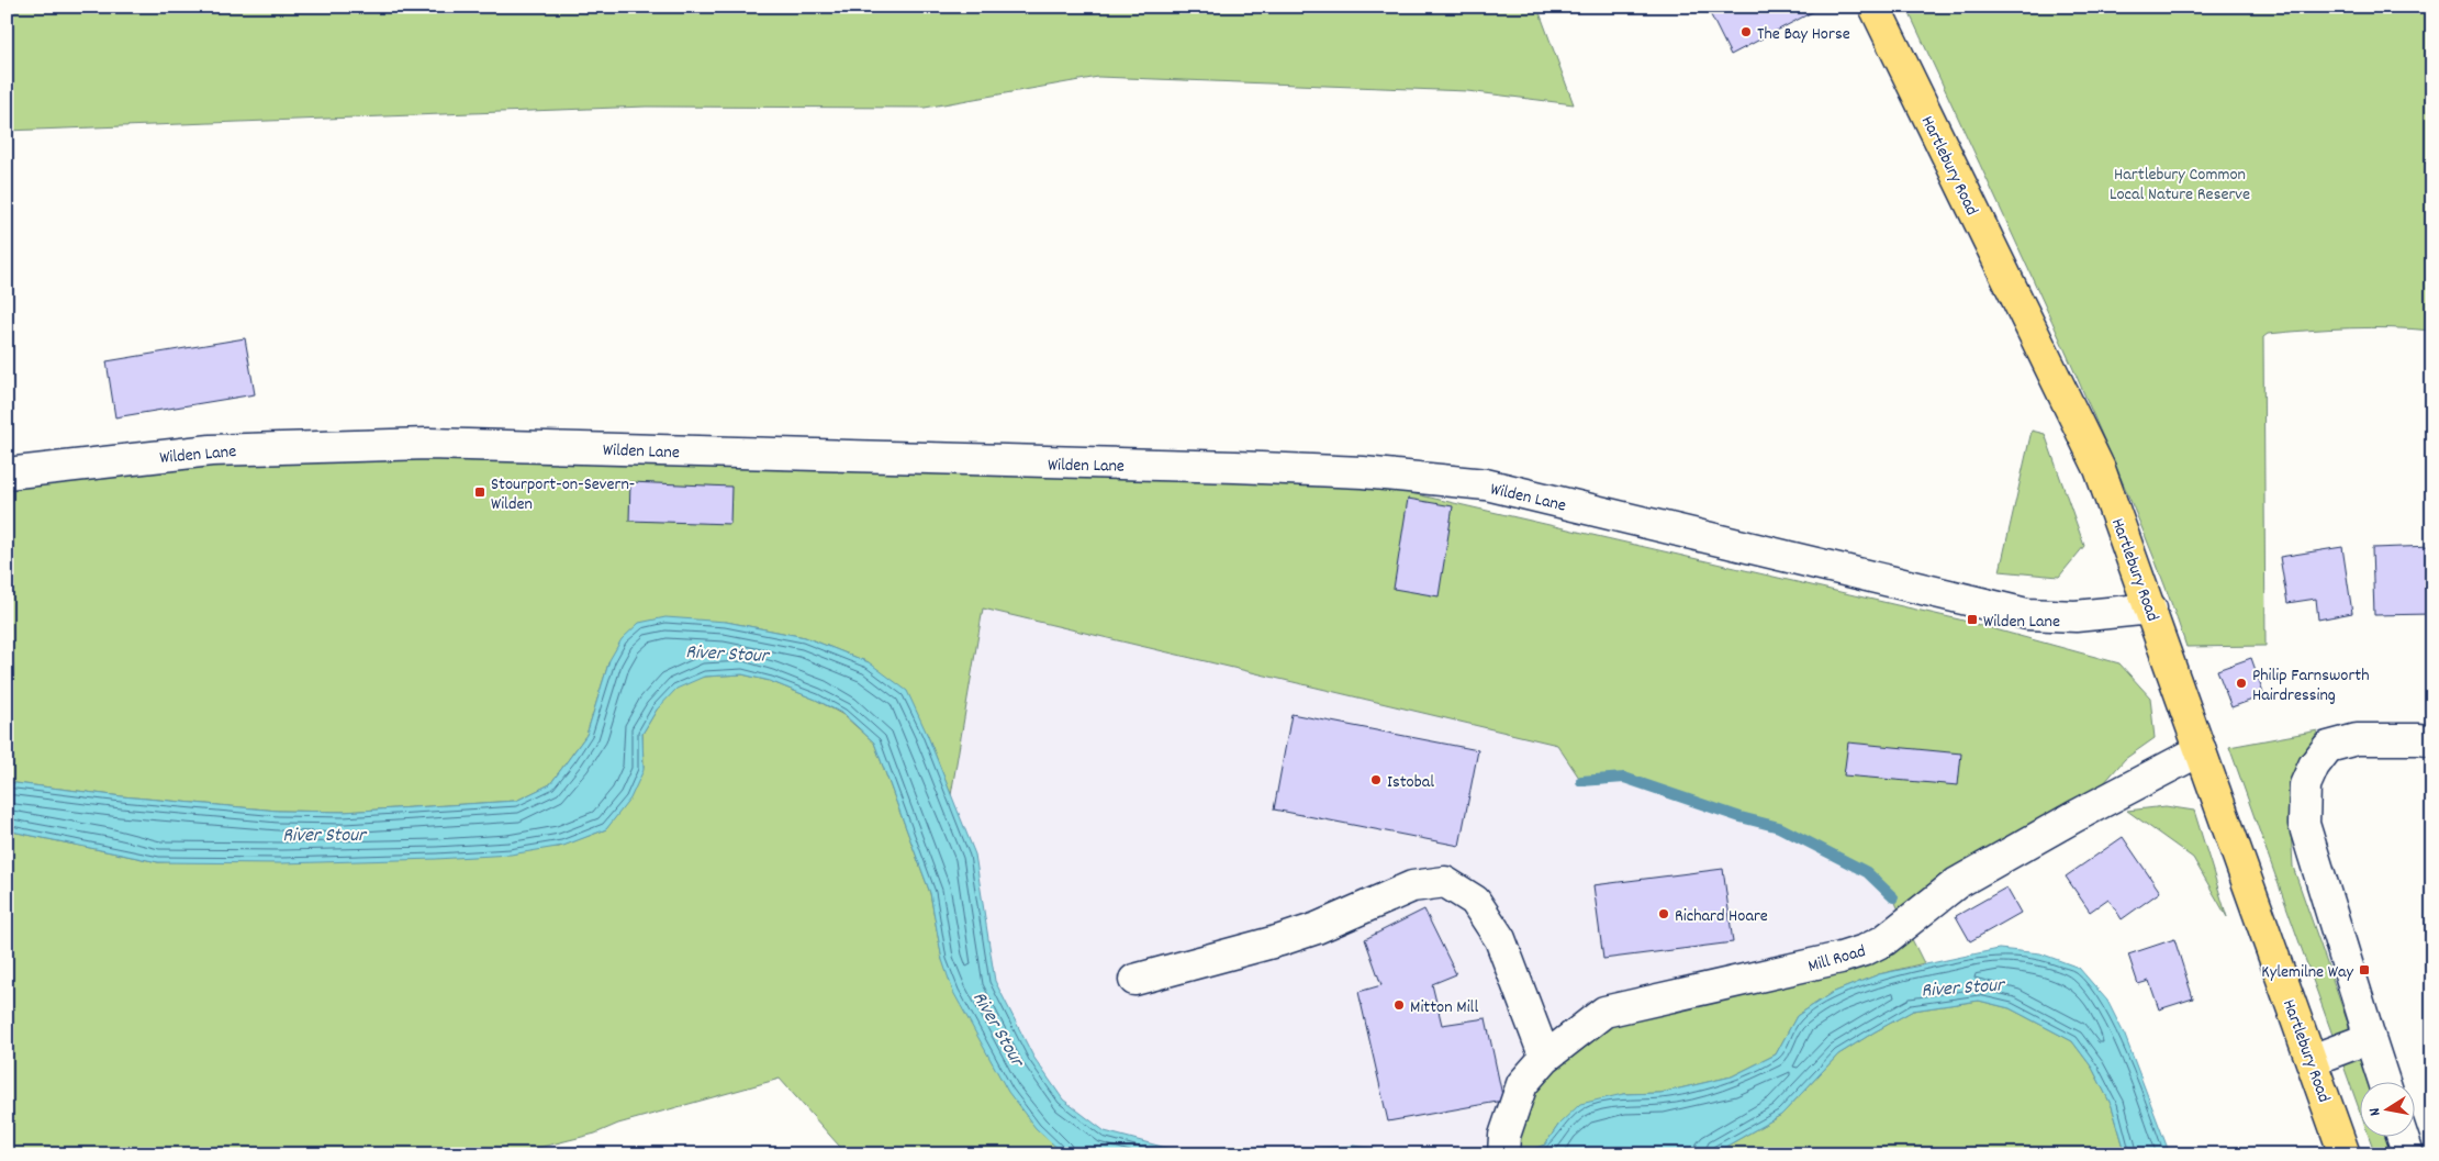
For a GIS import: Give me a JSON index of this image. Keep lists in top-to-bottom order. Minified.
{"streets":{"main road":["Hartlebury Road"],"street":["Wilden Lane","Mill Road"]},"crossings":[["Hartlebury Road","Wilden Lane"],["Hartlebury Road","Mill Road"]],"water":["River Stour"],"parks":["Hartlebury Common Local Nature Reserve"],"places":{"other":["The Bay Horse","Philip Farnsworth Hairdressing","Istobal","Richard Hoare","Mitton Mill"],"transit":["Stourport-on-Severn- Wilden","Wilden Lane","Kylemilne Way"]},"north":"left"}
